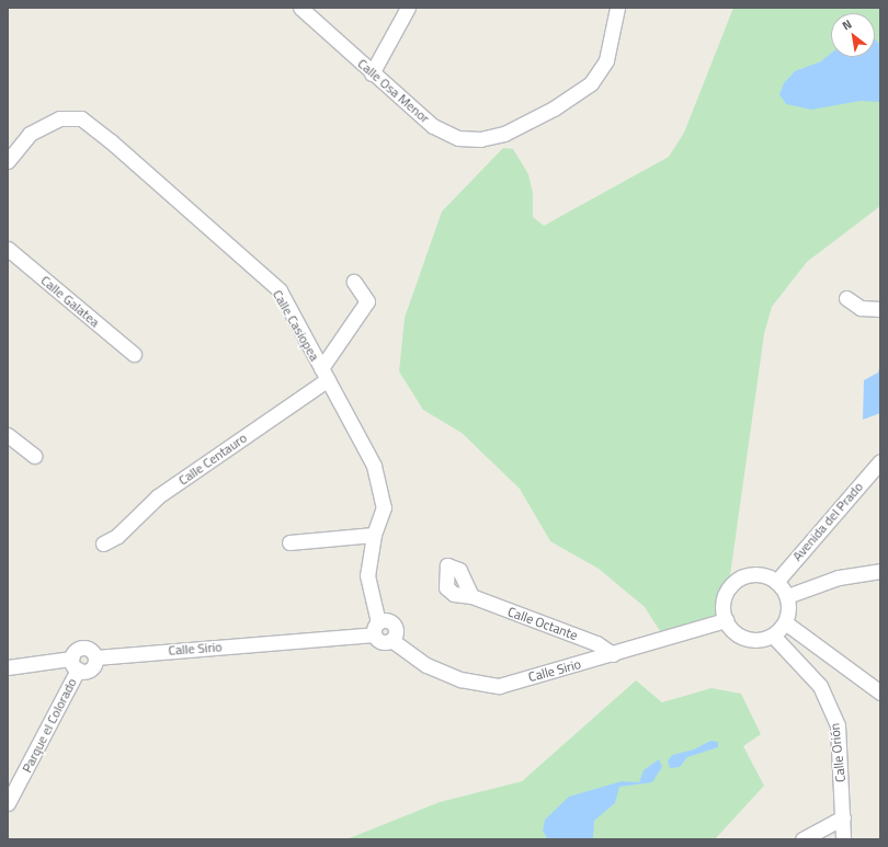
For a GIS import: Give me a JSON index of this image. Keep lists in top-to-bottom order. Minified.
{"streets":{"street":["Calle Osa Menor","Calle Galatea","Calle Casiopea","Calle Centauro","Avenida del Prado","Calle Octante","Calle Sirio","Parque el Colorado","Calle Orión"]},"crossings":[["Calle Casiopea","Calle Centauro"],["Calle Casiopea","Calle Sirio"],["Avenida del Prado","Calle Sirio"],["Avenida del Prado","Calle Orión"],["Calle Octante","Calle Sirio"],["Calle Sirio","Calle Orión"]],"north":"top left"}
